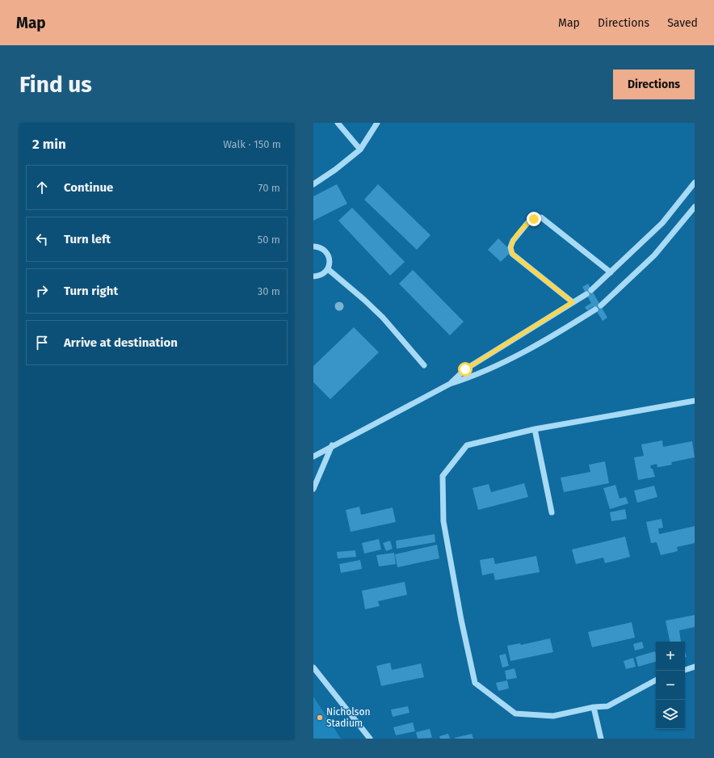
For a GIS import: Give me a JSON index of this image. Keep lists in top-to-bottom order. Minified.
{"places":["Nicholson Stadium"],"page":{"header":"Map","nav":["Map","Directions","Saved"],"buttons":"Directions","title":"Find us","heading":["2 min","Walk · 150 m"],"list":[["Continue","70 m"],["Turn left","50 m"],["Turn right","30 m"],"Arrive at destination"],"map_buttons":["+","−"]}}
